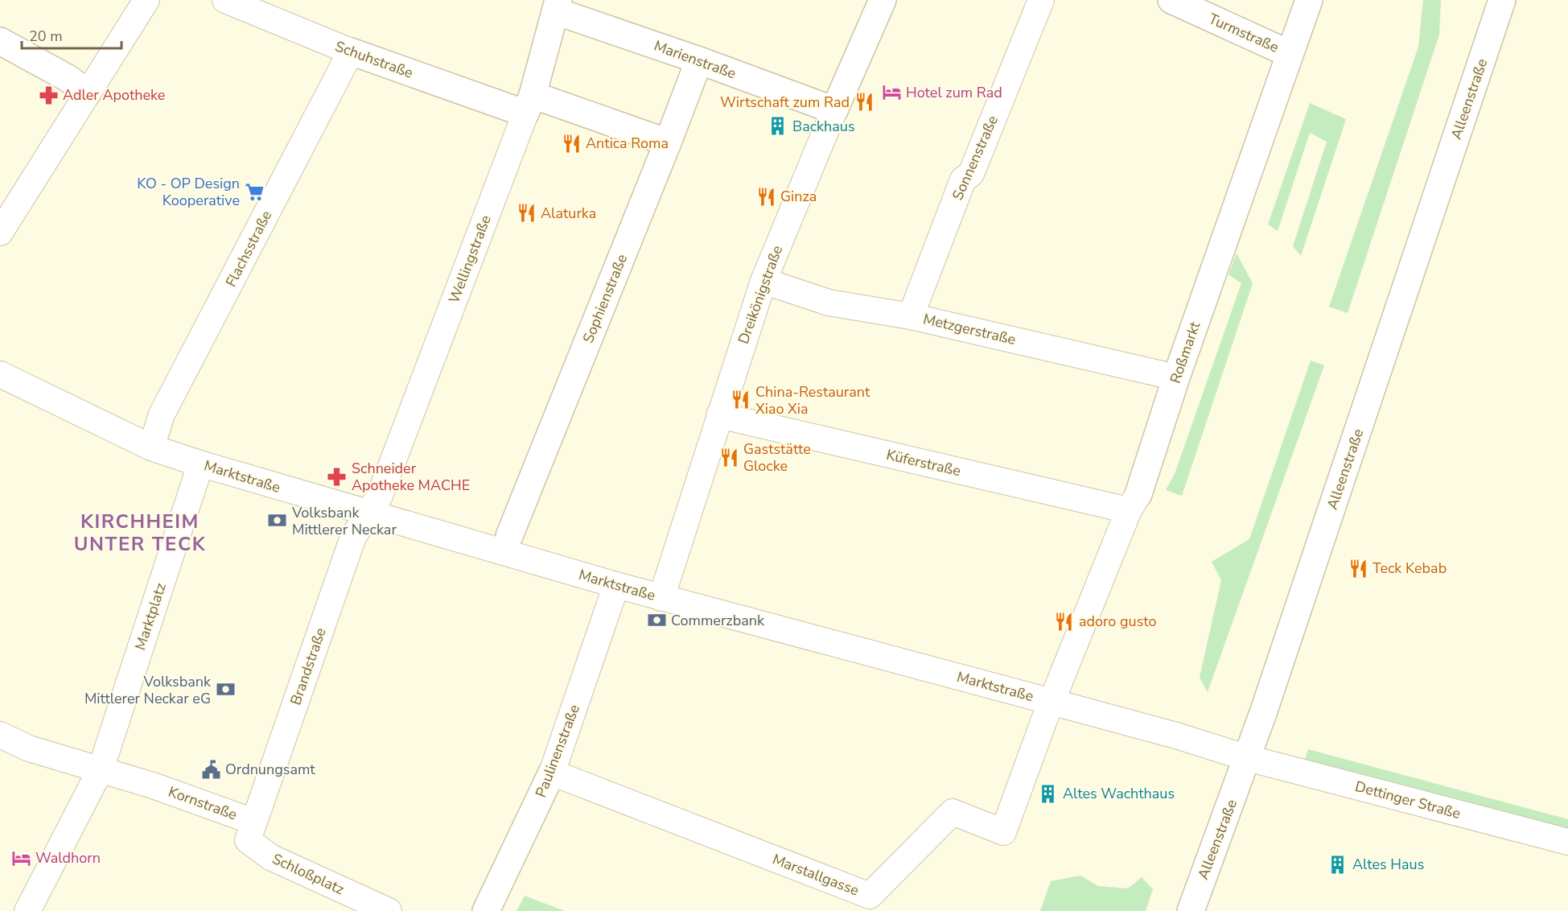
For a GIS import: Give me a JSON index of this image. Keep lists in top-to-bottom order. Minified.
{"streets":{"street":["Turmstraße","Schuhstraße","Marienstraße","Alleenstraße","Sonnenstraße","Flachsstraße","Wellingstraße","Dreikönigstraße","Sophienstraße","Metzgerstraße","Roßmarkt","Küferstraße","Marktstraße","Marktplatz","Brandstraße","Paulinenstraße","Dettinger Straße","Kornstraße","Schloßplatz","Marstallgasse"]},"crossings":[["Turmstraße","Roßmarkt"],["Schuhstraße","Flachsstraße"],["Schuhstraße","Wellingstraße"],["Schuhstraße","Sophienstraße"],["Marienstraße","Wellingstraße"],["Marienstraße","Dreikönigstraße"],["Marienstraße","Sophienstraße"],["Alleenstraße","Marktstraße"],["Alleenstraße","Dettinger Straße"],["Sonnenstraße","Metzgerstraße"],["Flachsstraße","Marktstraße"],["Wellingstraße","Marktstraße"],["Wellingstraße","Brandstraße"],["Dreikönigstraße","Metzgerstraße"],["Dreikönigstraße","Küferstraße"],["Dreikönigstraße","Marktstraße"],["Metzgerstraße","Roßmarkt"],["Roßmarkt","Küferstraße"],["Roßmarkt","Marktstraße"],["Roßmarkt","Marstallgasse"],["Marktstraße","Marktplatz"],["Marktstraße","Brandstraße"],["Marktstraße","Paulinenstraße"],["Marktstraße","Dettinger Straße"],["Marktstraße","Marstallgasse"],["Marktplatz","Kornstraße"],["Brandstraße","Kornstraße"],["Brandstraße","Schloßplatz"],["Paulinenstraße","Marstallgasse"],["Kornstraße","Schloßplatz"]],"districts":["KIRCHHEIM UNTER TECK"],"places":{"hotel":["Hotel zum Rad","Waldhorn"],"pharmacy":["Adler Apotheke","Schneider Apotheke MACHE"],"restaurant":["Wirtschaft zum Rad","Antica Roma","Ginza","Alaturka","China-Restaurant Xiao Xia","Gaststätte Glocke","Teck Kebab","adoro gusto"],"building":["Backhaus","Altes Wachthaus","Altes Haus"],"supermarket":["KO - OP Design Kooperative"],"bank":["Volksbank Mittlerer Neckar","Commerzbank","Volksbank Mittlerer Neckar eG"],"public building":["Ordnungsamt"]},"scale_bar":"20 m"}
